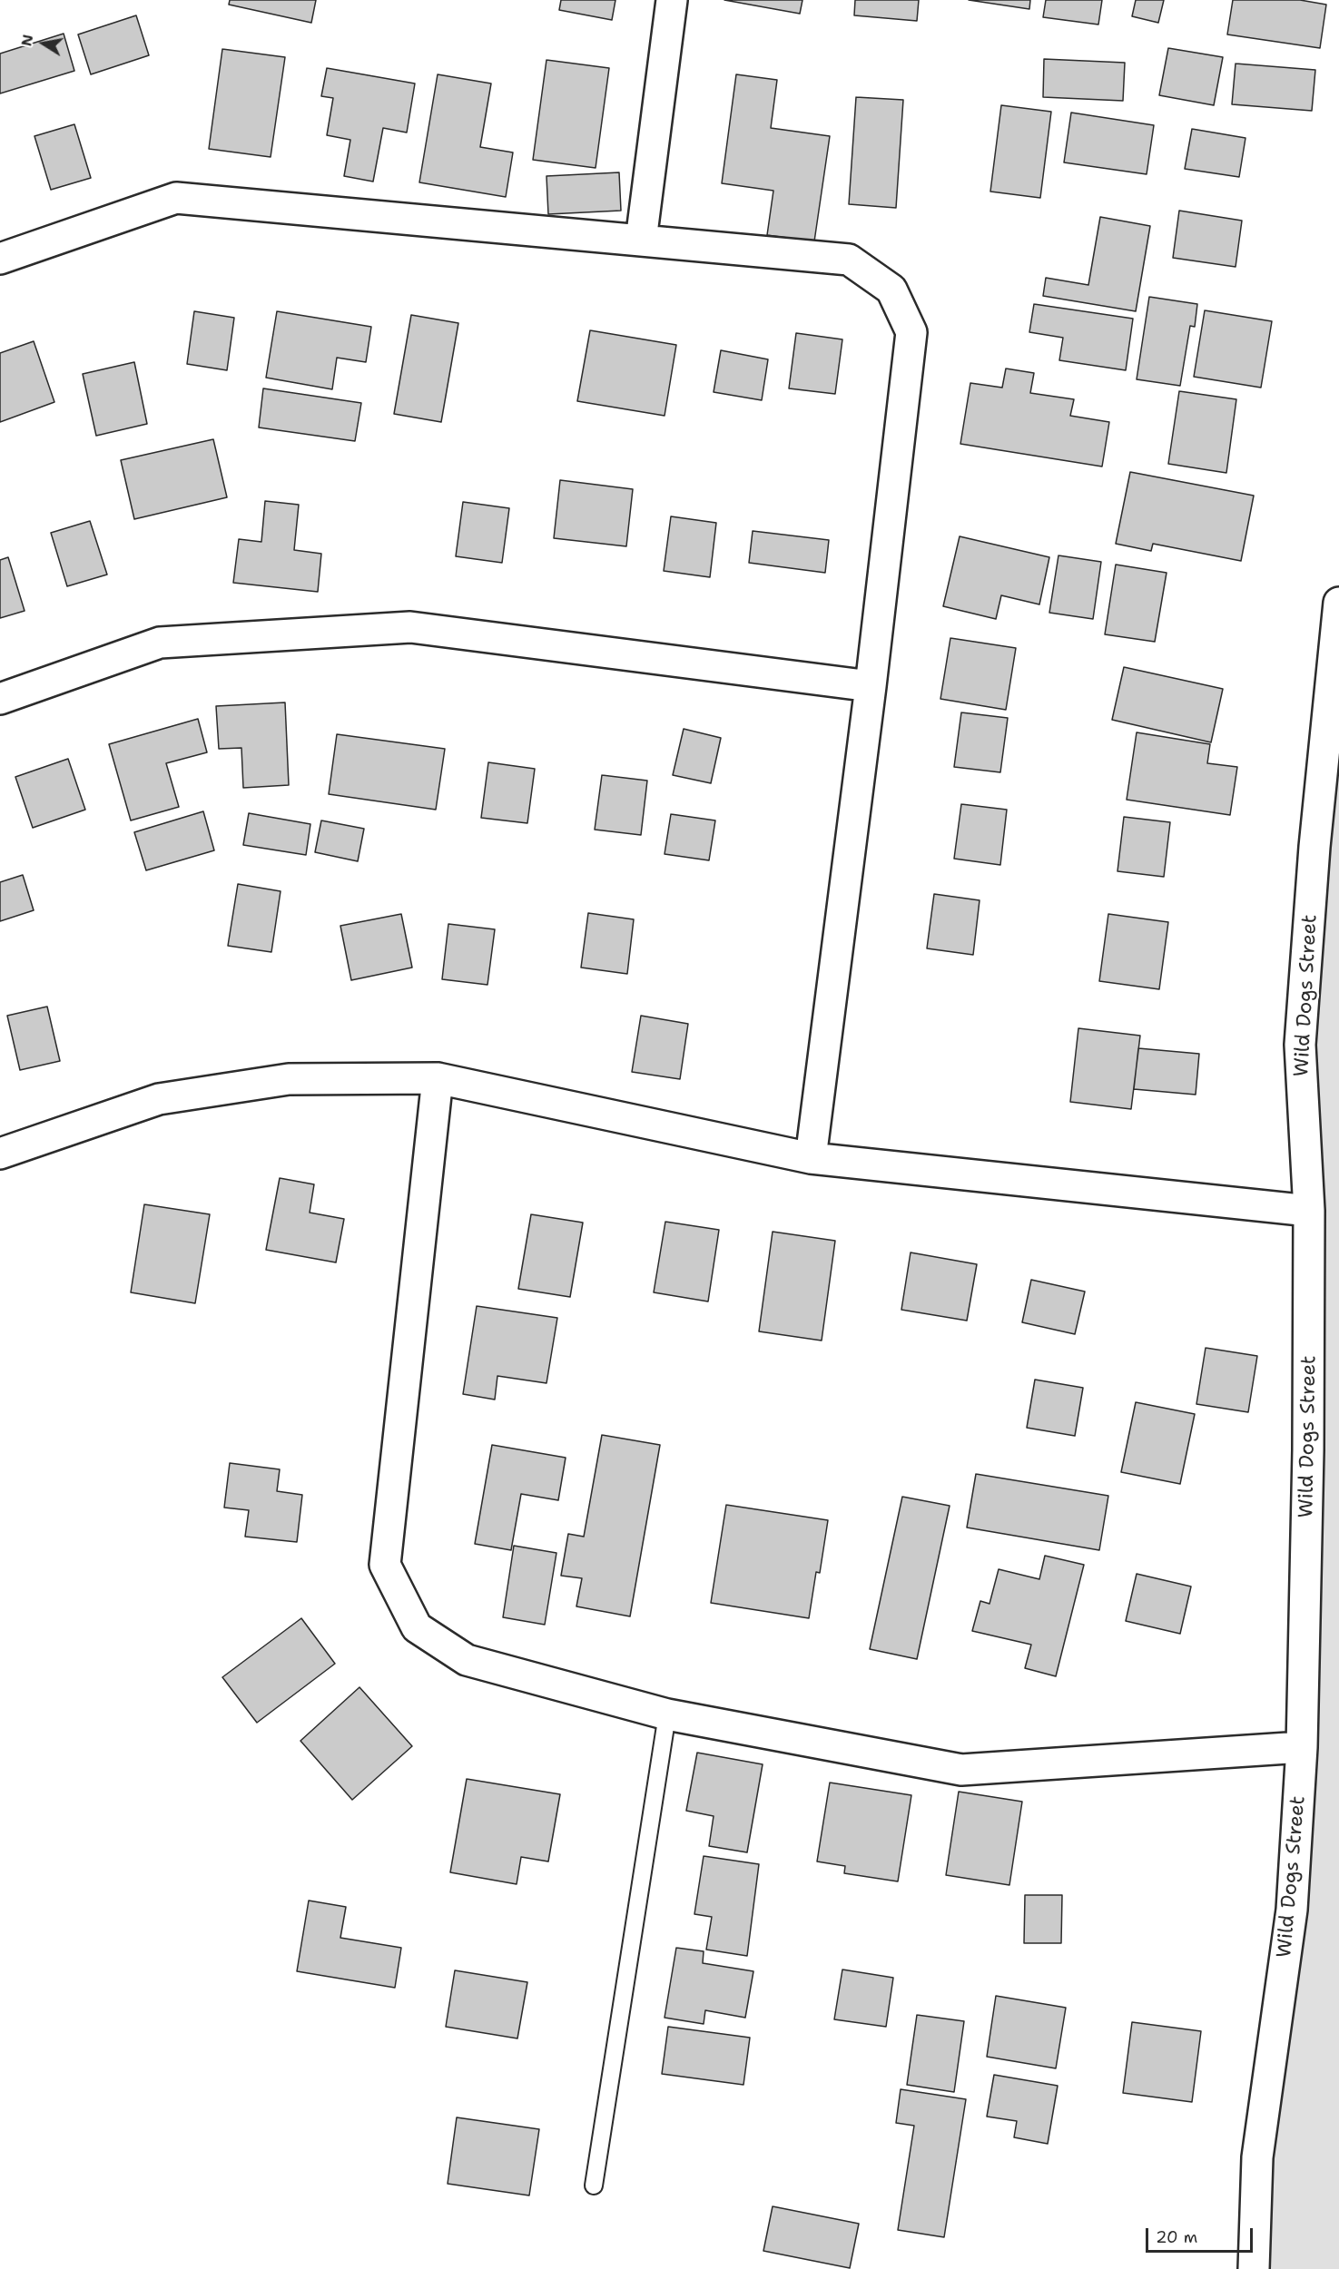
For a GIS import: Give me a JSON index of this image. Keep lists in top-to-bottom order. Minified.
{"streets":{"street":["Wild Dogs Street"]},"scale_bar":"20 m","north":"left"}
